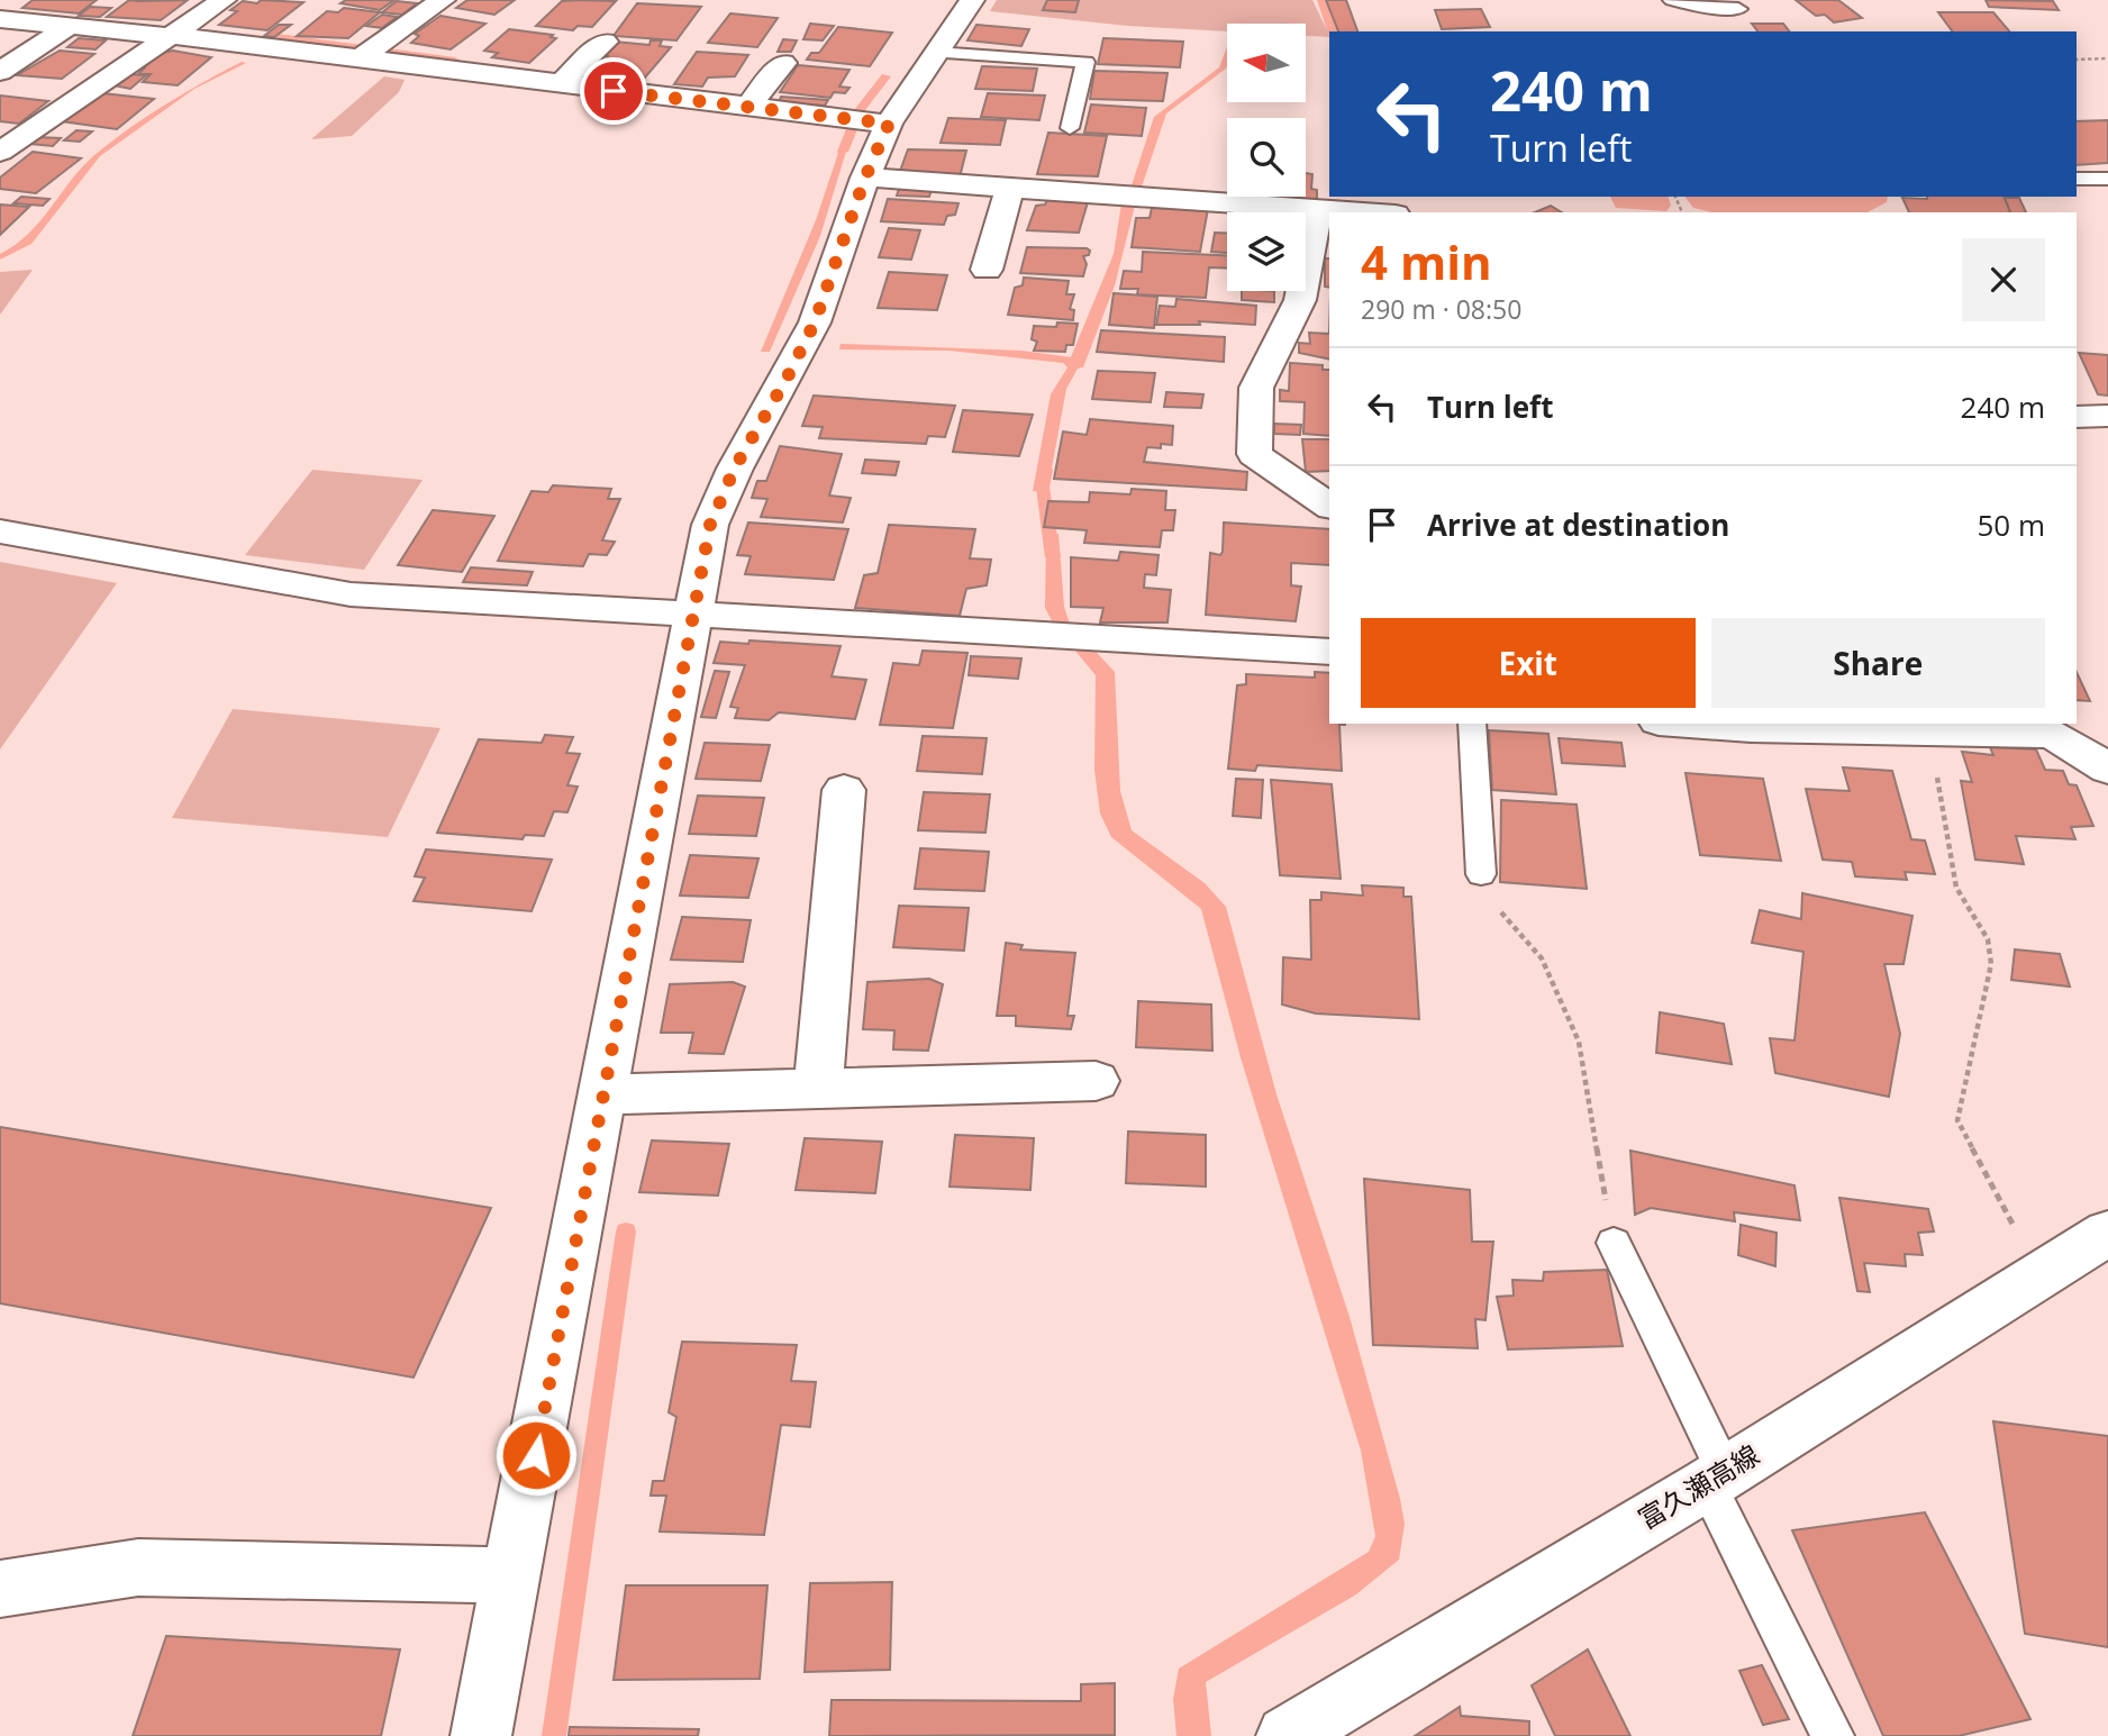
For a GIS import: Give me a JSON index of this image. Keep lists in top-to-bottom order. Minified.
{"streets":{"street":["富久瀬高線"]},"north":"left","page":{"turn":["240 m","Turn left"],"heading":["4 min","290 m · 08:50"],"list":[{"name":"Turn left","value":"240 m"},{"name":"Arrive at destination","value":"50 m"}],"buttons":["Exit","Share"]}}
